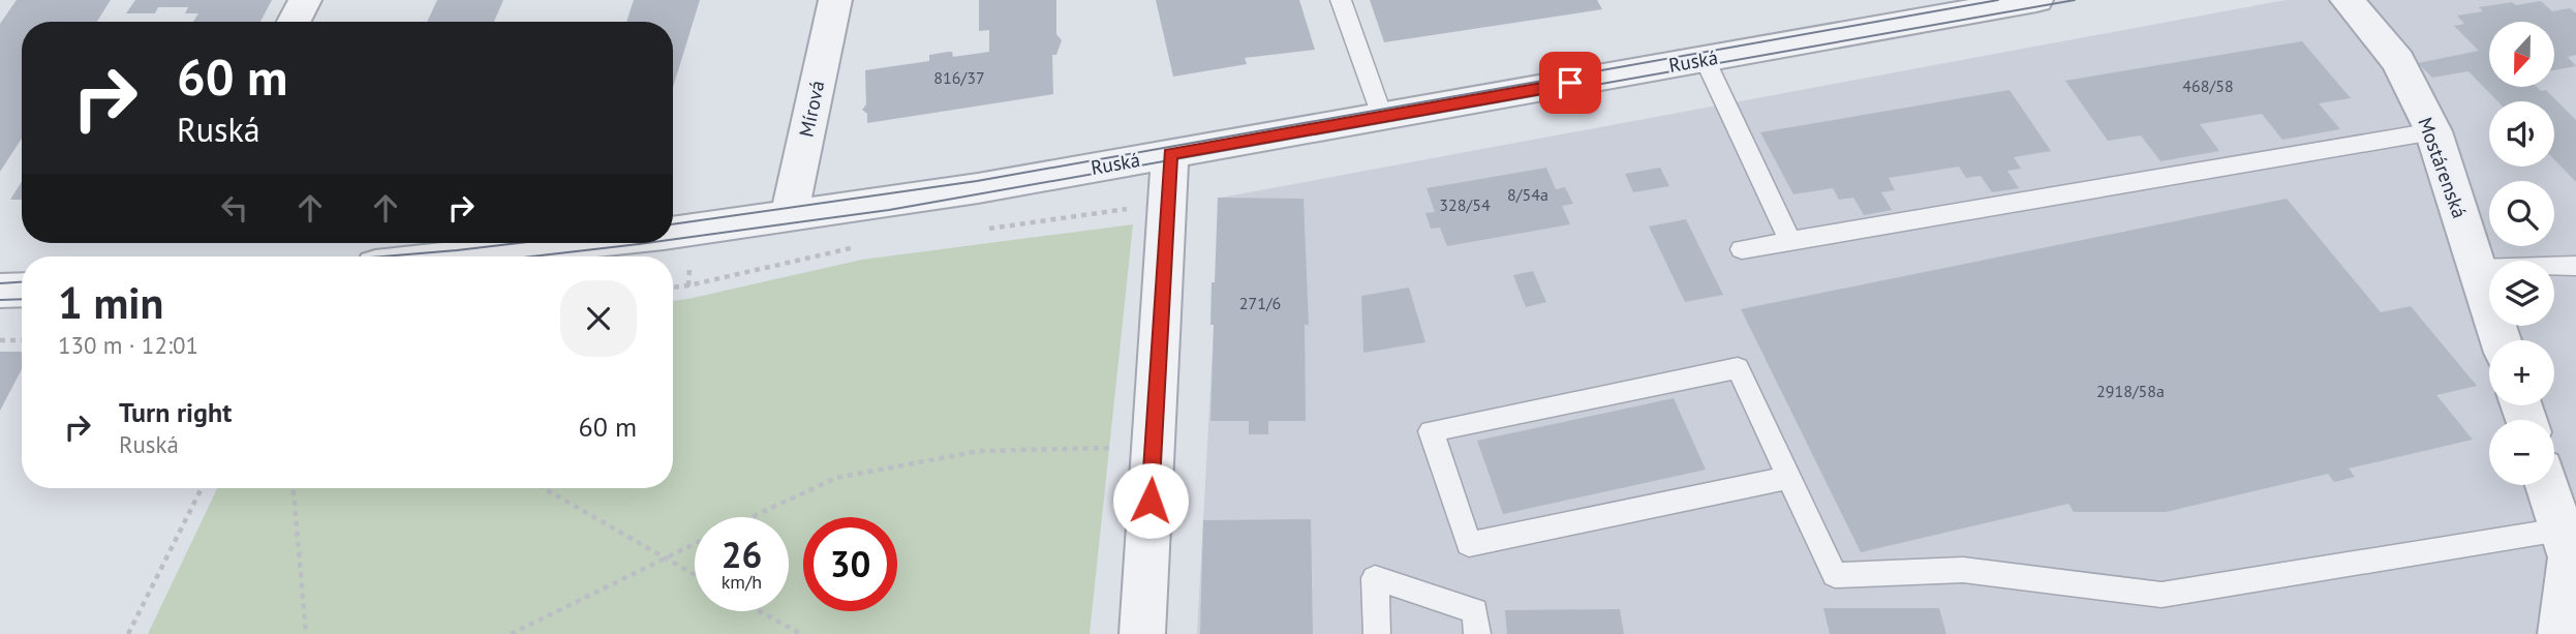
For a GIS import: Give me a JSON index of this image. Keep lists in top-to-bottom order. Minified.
{"streets":{"street":["Ruská","Mírová","Mostárenská"]},"crossings":[["Ruská","Mírová"]],"house_numbers":["816/37","468/58","8/54a","328/54","271/6","2918/58a"],"north":"bottom","page":{"map_buttons":["+","−"],"turn":["60 m","Ruská"],"heading":["1 min","130 m · 12:01"],"list":[{"name":"Turn right","note":"Ruská","value":"60 m"}],"speed":"26 km/h","limit":"30"}}
